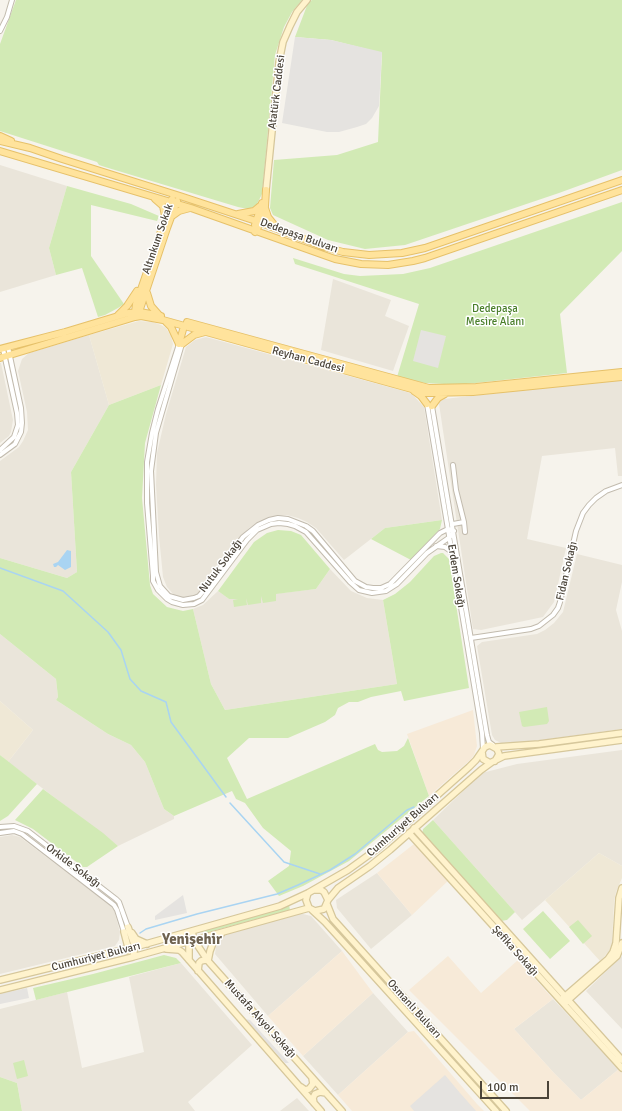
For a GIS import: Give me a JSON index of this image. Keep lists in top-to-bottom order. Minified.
{"streets":{"main road":["Dedepaşa Bulvarı","Altınkum Sokak","Reyhan Caddesi"],"street":["Atatürk Caddesi","Nutuk Sokağı","Fidan Sokağı","Erdem Sokağı","Cumhuriyet Bulvarı","Orkide Sokağı","Şefika Sokağı","Osmanlı Bulvarı","Mustafa Akyol Sokağı"]},"crossings":[["Dedepaşa Bulvarı","Altınkum Sokak"],["Nutuk Sokağı","Erdem Sokağı"],["Fidan Sokağı","Erdem Sokağı"],["Erdem Sokağı","Cumhuriyet Bulvarı"],["Cumhuriyet Bulvarı","Şefika Sokağı"],["Cumhuriyet Bulvarı","Osmanlı Bulvarı"],["Cumhuriyet Bulvarı","Mustafa Akyol Sokağı"]],"districts":["Yenişehir"],"parks":["Dedepaşa Mesire Alanı"],"scale_bar":"100 m"}
